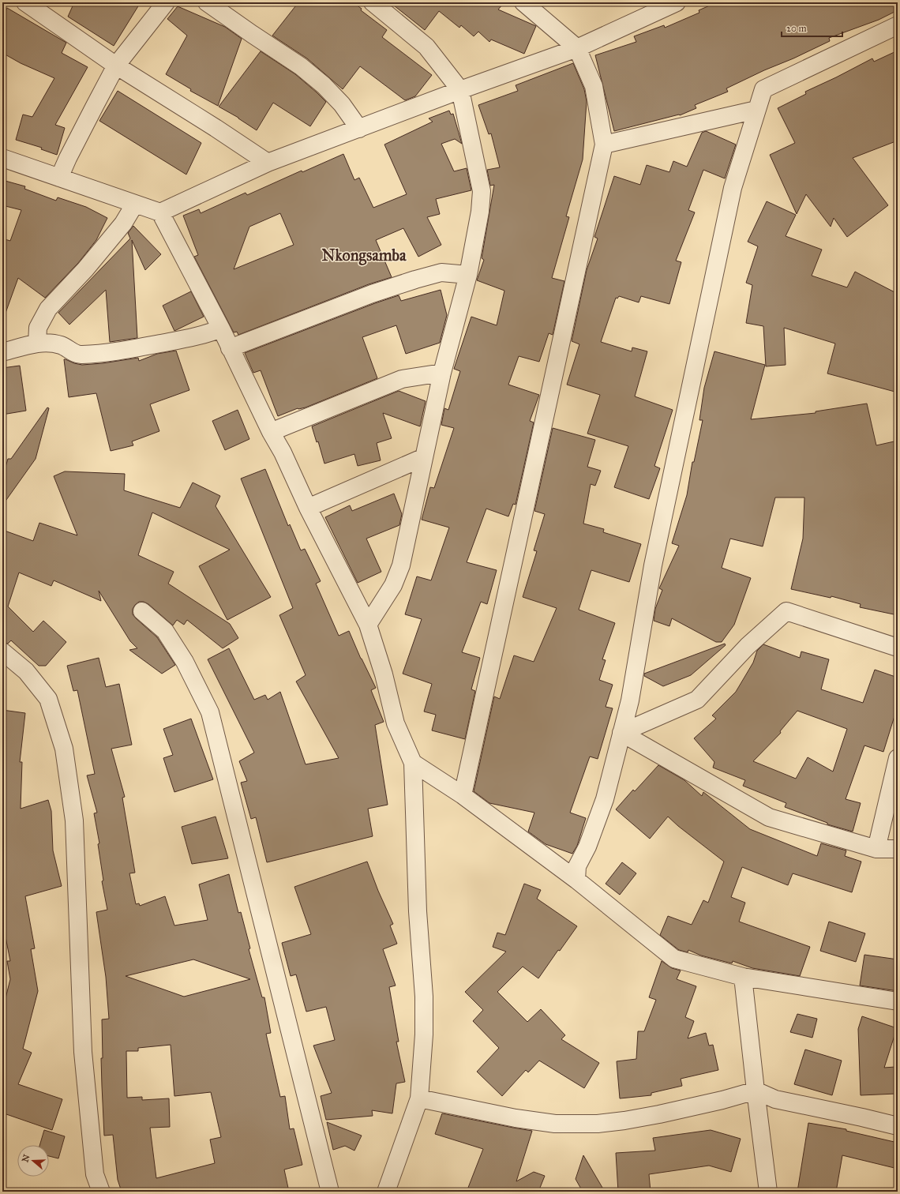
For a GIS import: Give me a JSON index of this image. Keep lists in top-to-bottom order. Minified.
{"districts":["Nkongsamba"],"scale_bar":"20 m","north":"left"}
